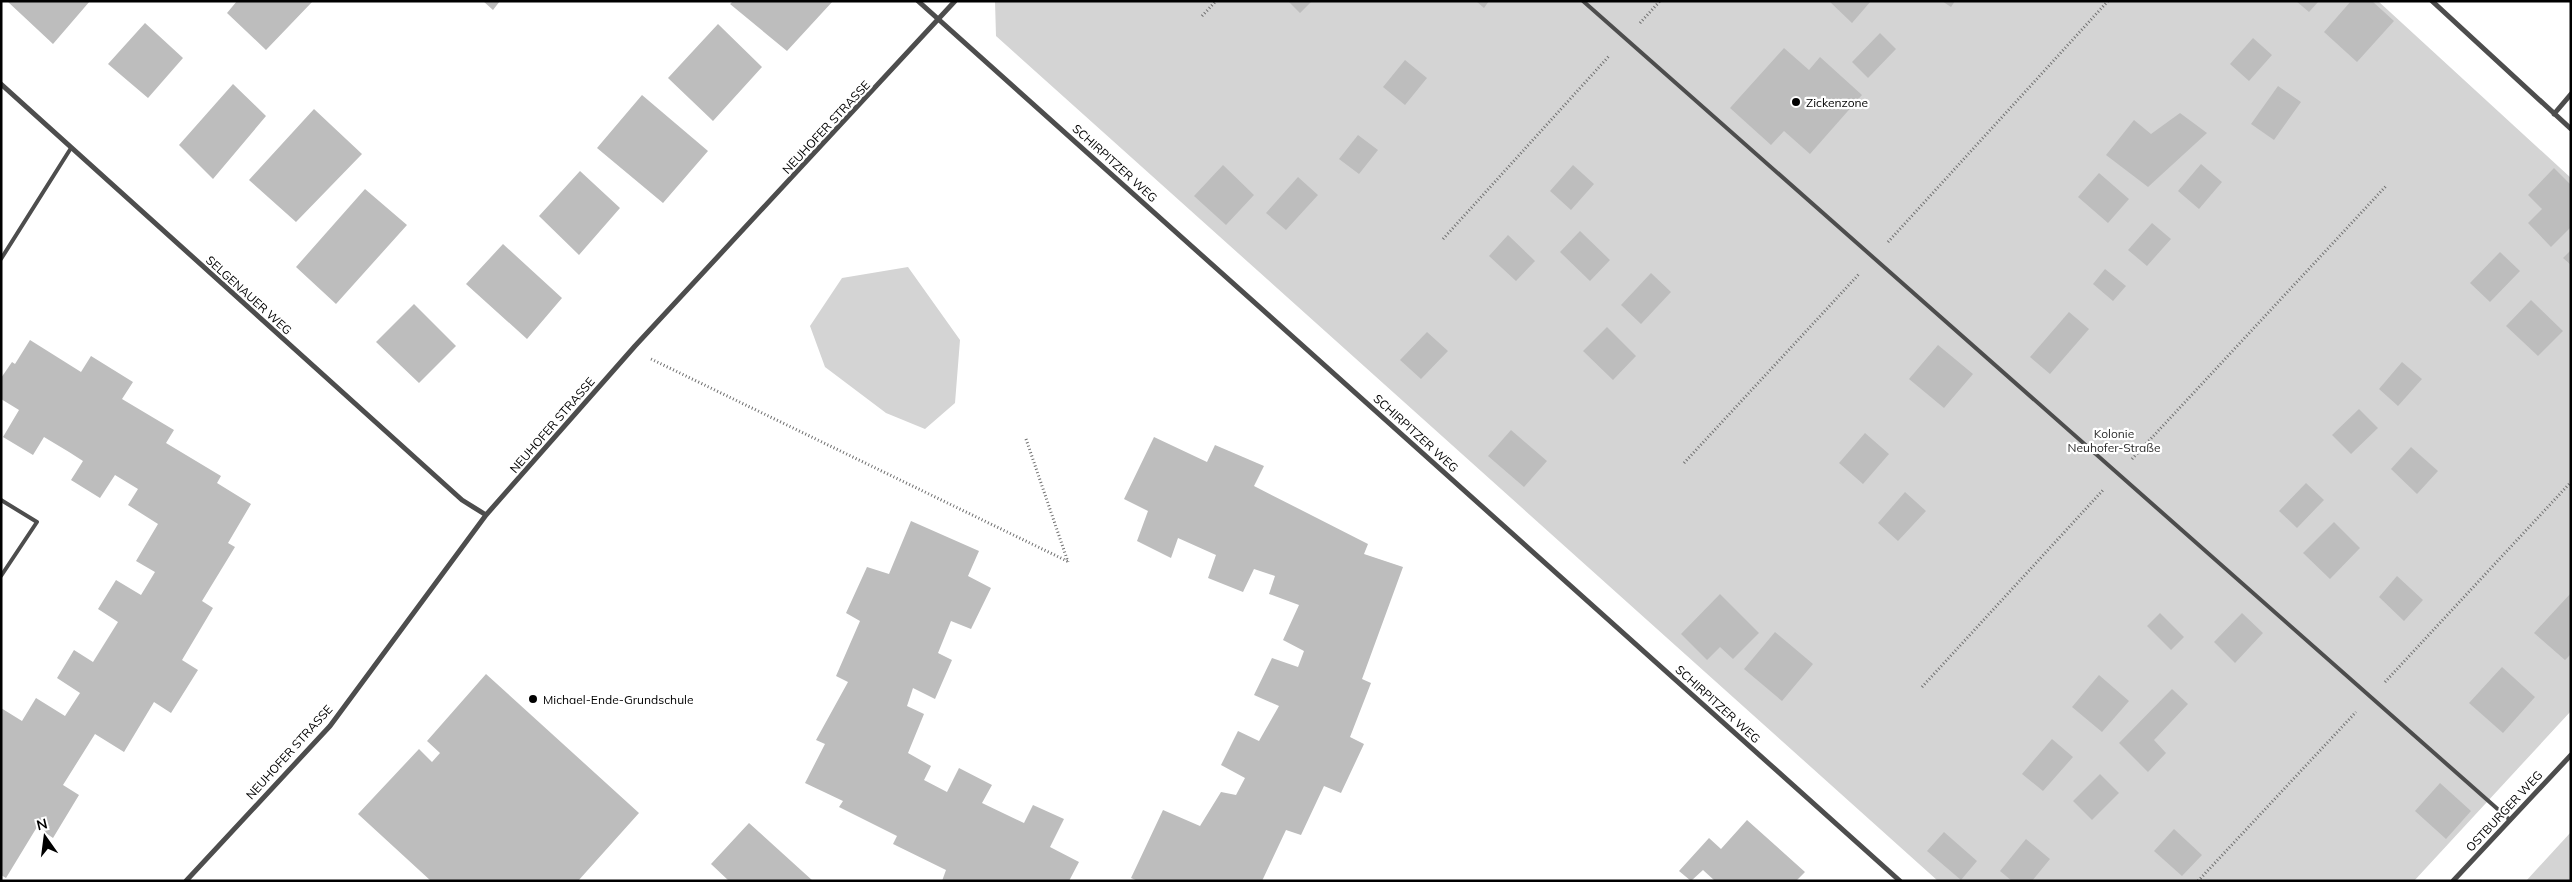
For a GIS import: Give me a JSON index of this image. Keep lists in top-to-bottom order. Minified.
{"streets":{"street":["NEUHOFER STRASSE","SCHIRPITZER WEG","SELGENAUER WEG","OSTBURGER WEG"]},"crossings":[["NEUHOFER STRASSE","SCHIRPITZER WEG"],["NEUHOFER STRASSE","SELGENAUER WEG"]],"parks":["Kolonie Neuhofer-Straße"],"places":["Zickenzone","Michael-Ende-Grundschule"],"north":"top"}
